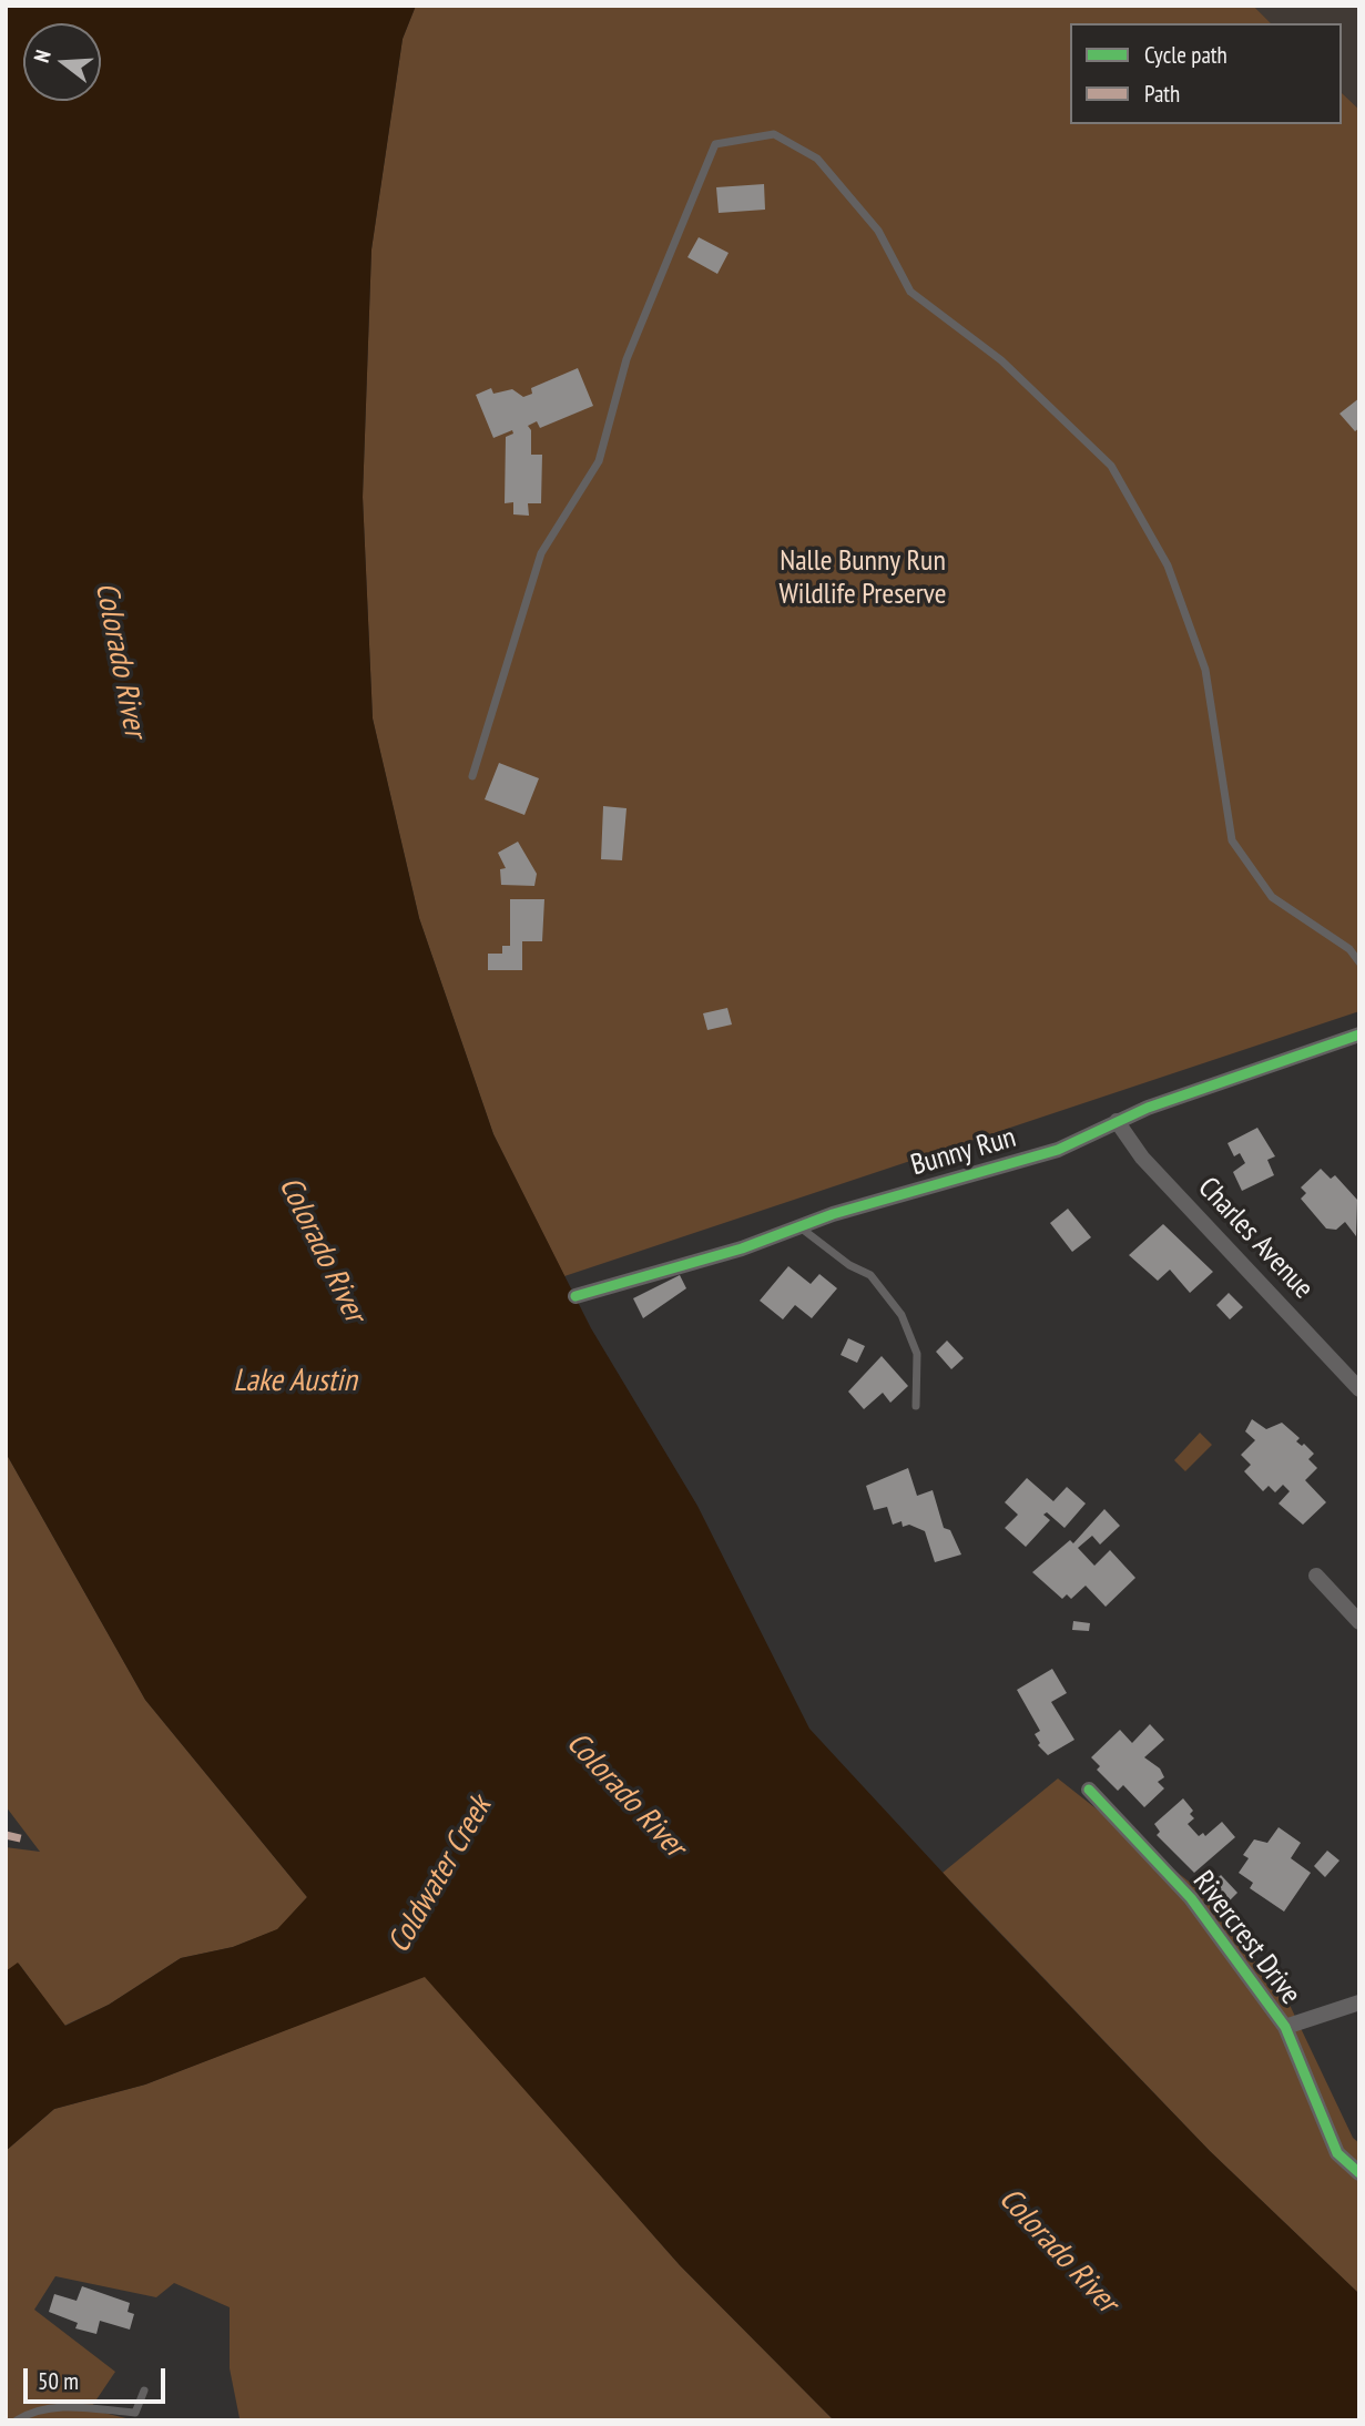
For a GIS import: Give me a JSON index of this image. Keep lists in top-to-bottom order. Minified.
{"streets":{"street":["Bunny Run","Charles Avenue","Rivercrest Drive"]},"crossings":[["Bunny Run","Charles Avenue"]],"water":["Colorado River","Lake Austin","Coldwater Creek"],"parks":["Nalle Bunny Run Wildlife Preserve"],"legend":["Cycle path","Path"],"scale_bar":"50 m","north":"left"}
